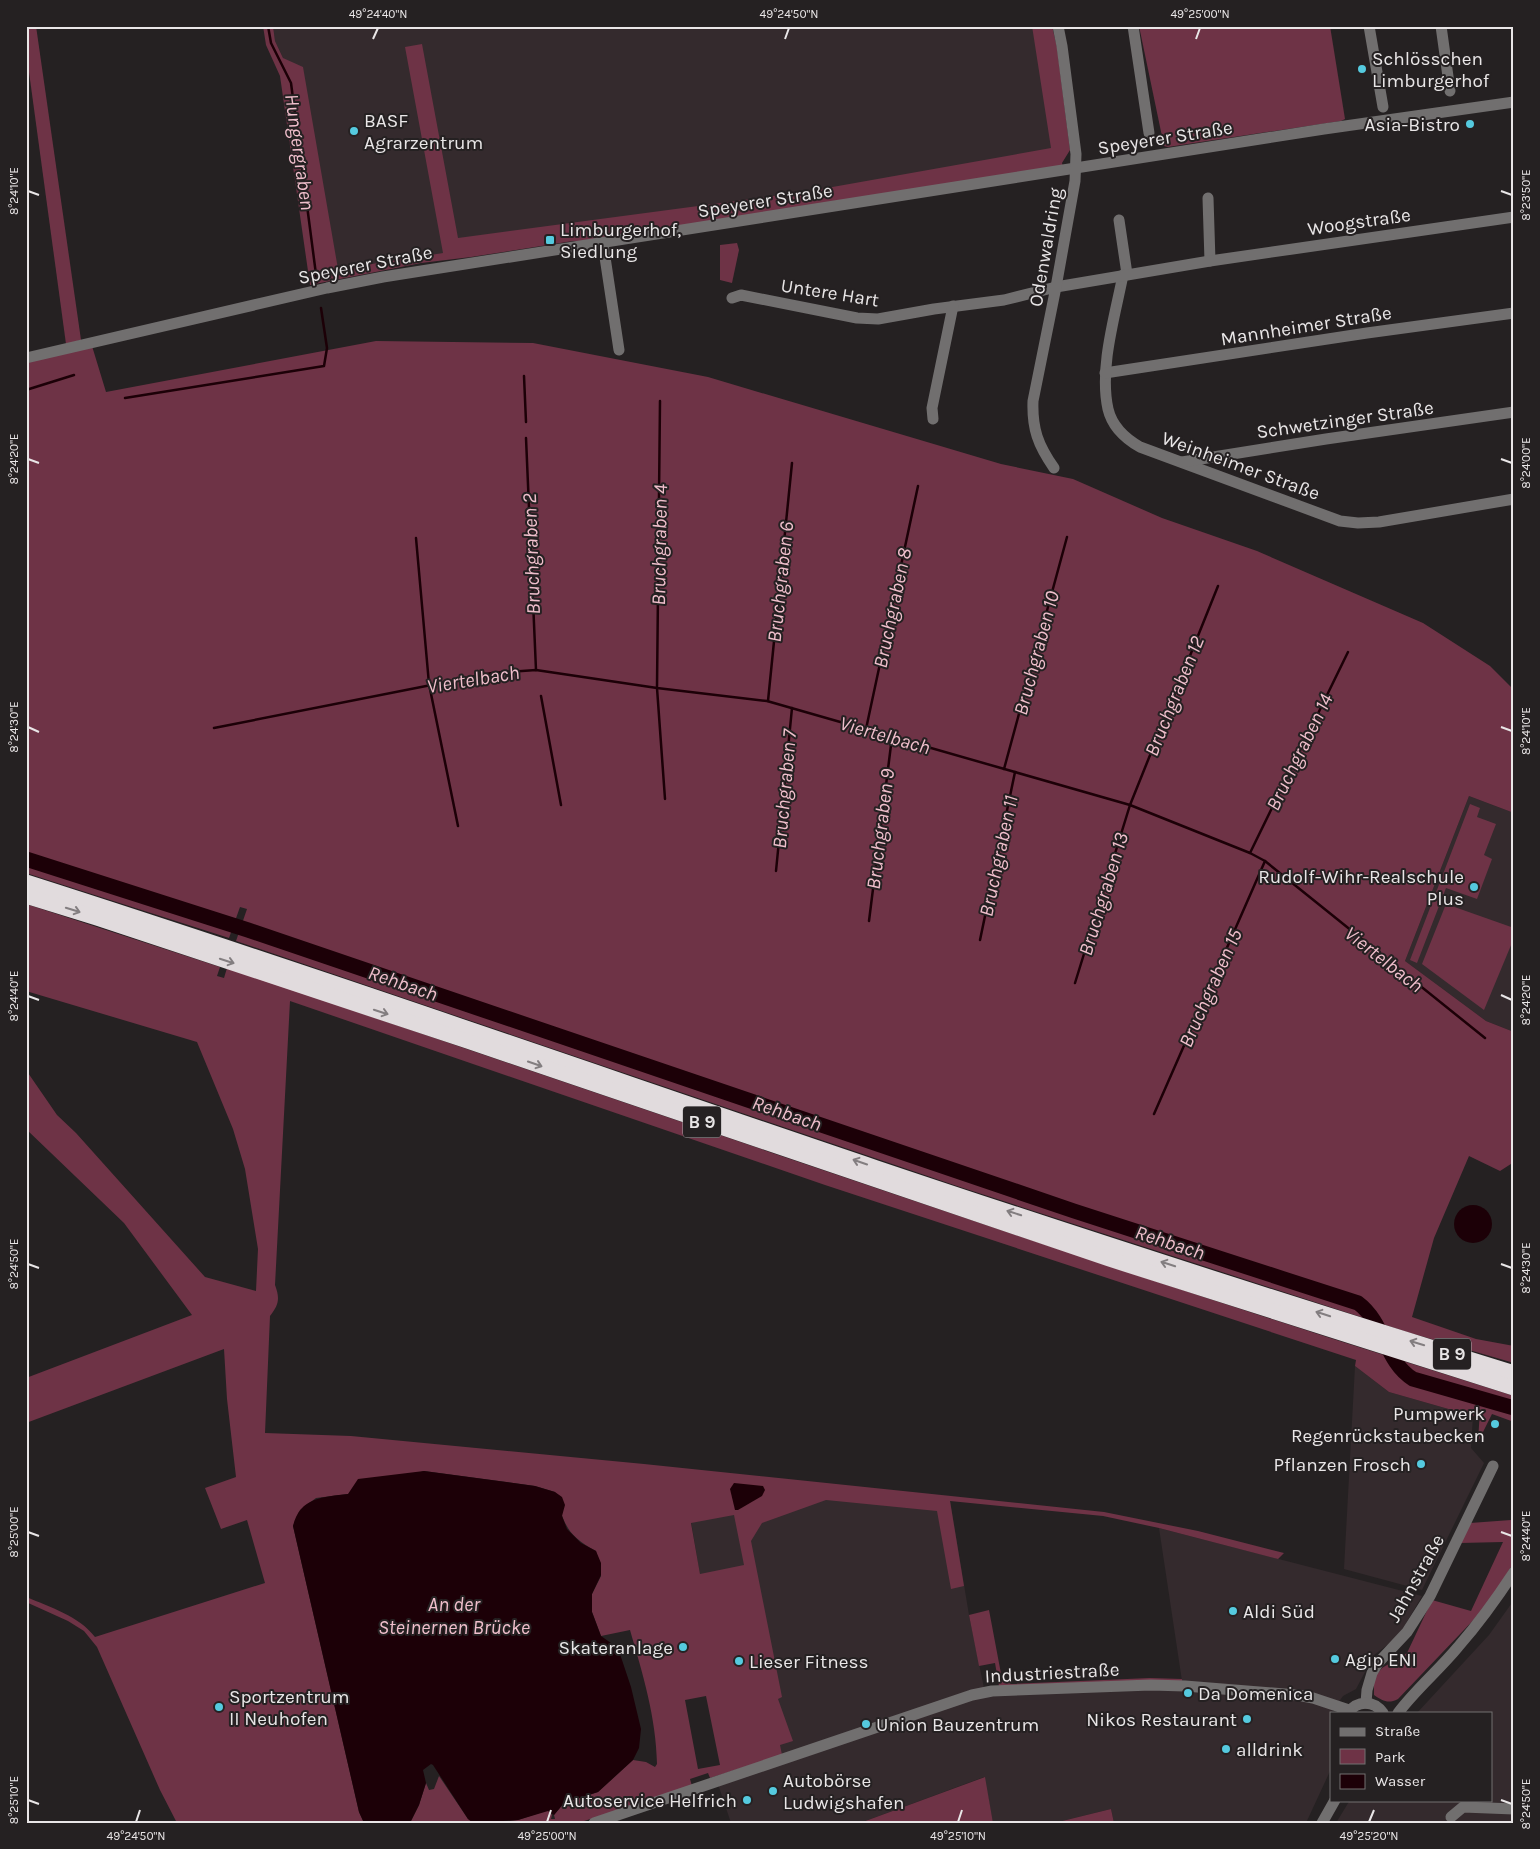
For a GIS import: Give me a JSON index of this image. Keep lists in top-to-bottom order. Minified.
{"streets":{"highway":["B 9"],"street":["Speyerer Straße","Woogstraße","Odenwaldring","Untere Hart","Mannheimer Straße","Schwetzinger Straße","Weinheimer Straße","Jahnstraße","Industriestraße"]},"crossings":[["Speyerer Straße","Odenwaldring"],["Woogstraße","Odenwaldring"],["Woogstraße","Untere Hart"],["Woogstraße","Weinheimer Straße"],["Odenwaldring","Untere Hart"],["Mannheimer Straße","Weinheimer Straße"],["Schwetzinger Straße","Weinheimer Straße"]],"water":["Hungergraben","Bruchgraben 4","Bruchgraben 2","Bruchgraben 6","Bruchgraben 8","Bruchgraben 10","Viertelbach","Bruchgraben 12","Bruchgraben 14","Bruchgraben 7","Bruchgraben 9","Bruchgraben 11","Bruchgraben 13","Rehbach","Bruchgraben 15","An der Steinernen Brücke"],"places":{"other":["Schlösschen Limburgerhof","Asia-Bistro","BASF Agrarzentrum","Rudolf-Wihr-Realschule Plus","Pumpwerk Regenrückstaubecken","Pflanzen Frosch","Aldi Süd","Skateranlage","Agip ENI","Lieser Fitness","Da Domenica","Sportzentrum II Neuhofen","Nikos Restaurant","Union Bauzentrum","alldrink","Autobörse Ludwigshafen","Autoservice Helfrich"],"transit":["Limburgerhof, Siedlung"]},"legend":["Straße","Park","Wasser"],"coordinates":["49°24'40\"N","49°24'50\"N","49°25'00\"N","8°24'10\"E","8°23'50\"E","8°24'20\"E","8°24'00\"E","8°24'30\"E","8°24'40\"E","8°24'50\"E","8°25'00\"E","8°25'10\"E","49°25'10\"N","49°25'20\"N"]}
